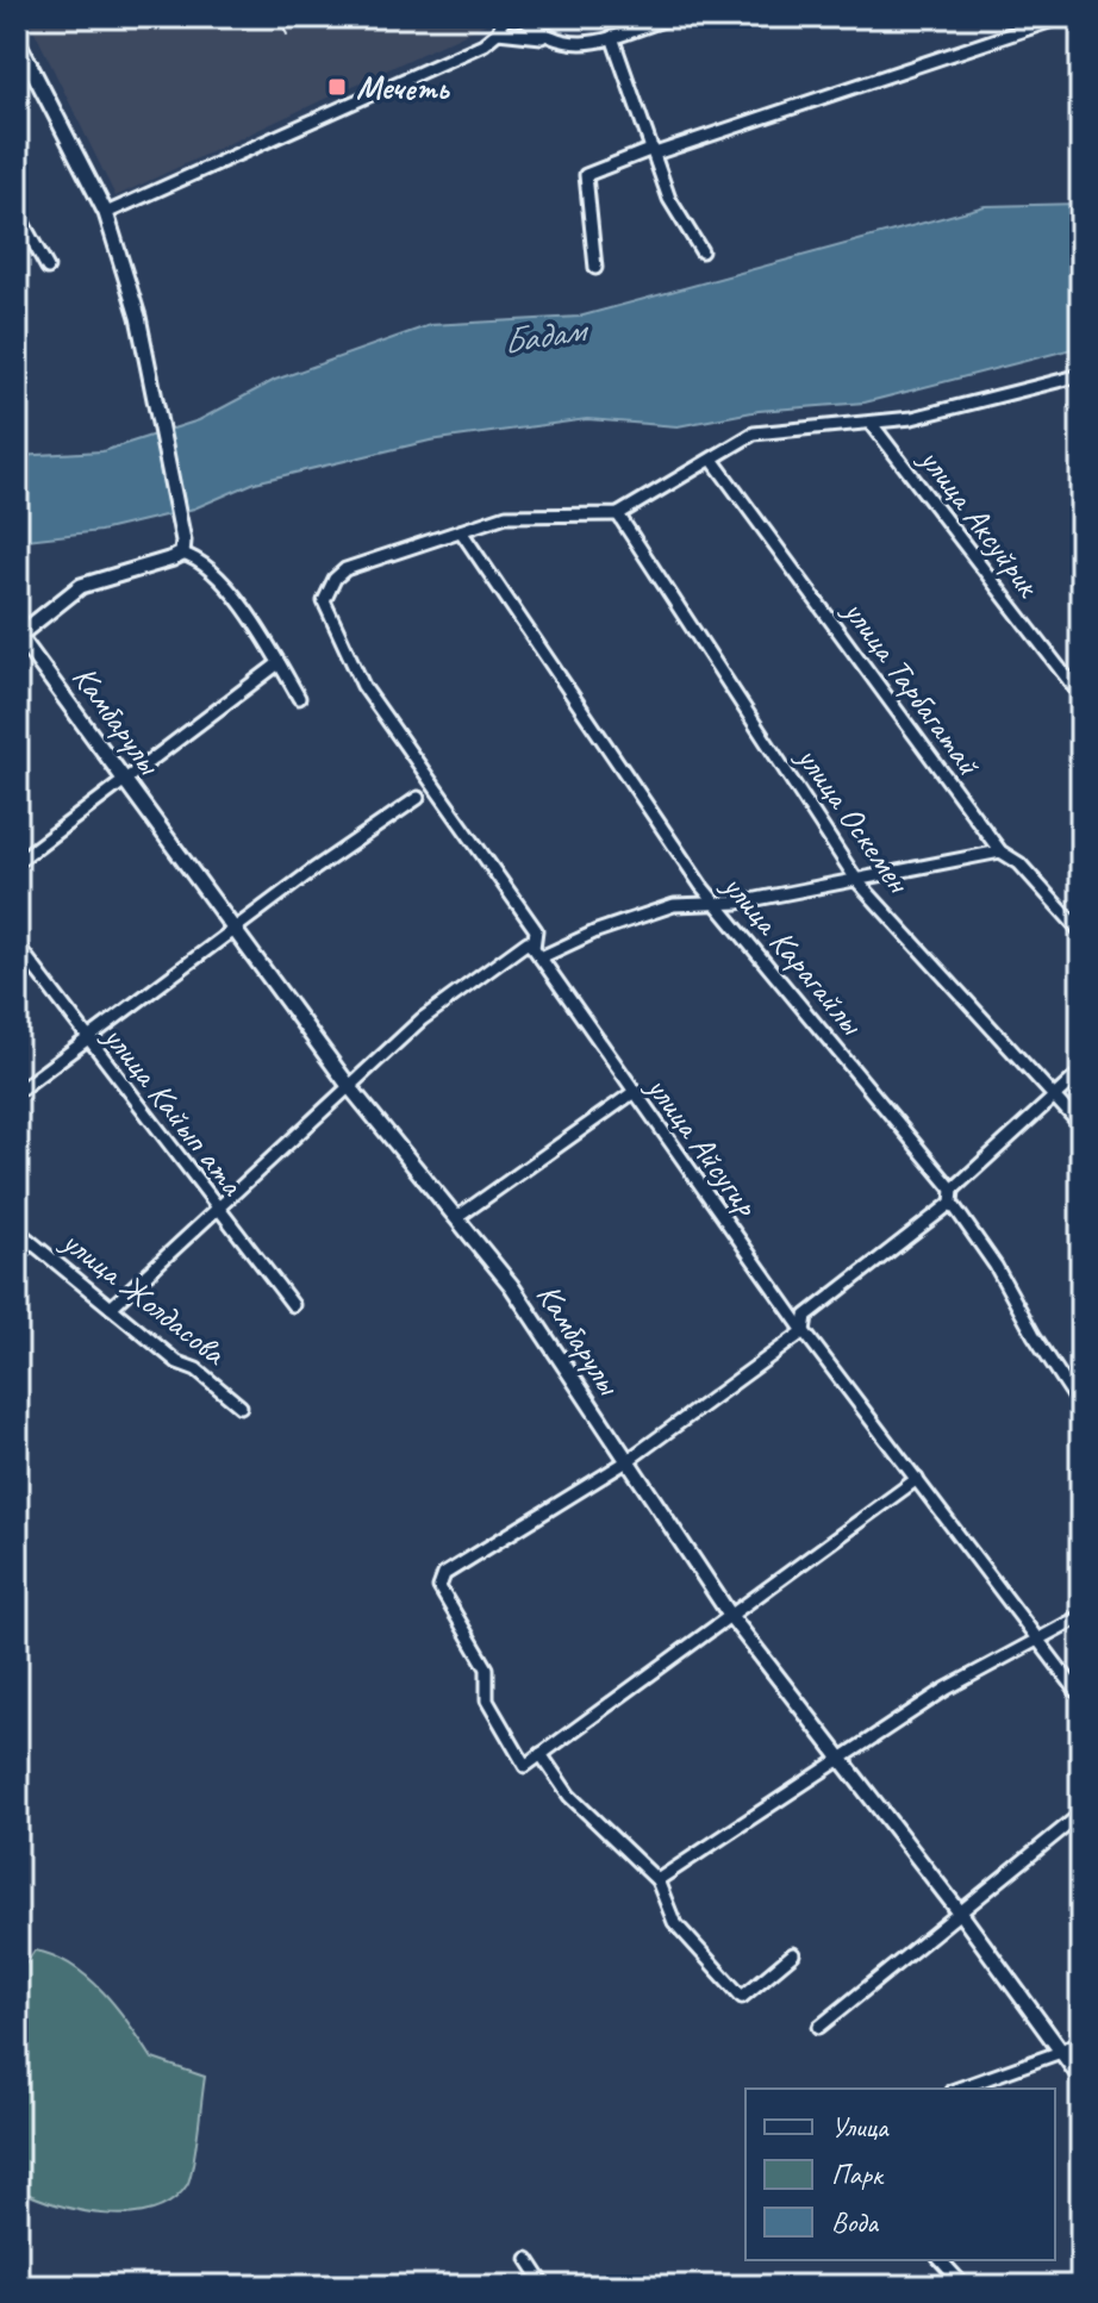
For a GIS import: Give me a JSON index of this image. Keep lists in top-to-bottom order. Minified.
{"streets":{"street":["улица Аксуйрик","улица Тарбагатай","Камбарулы","улица Оскемен","улица Карагайлы","улица Кайып ата","улица Айсугир","улица Жолдасова"]},"crossings":[["улица Карагайлы","улица Айсугир"]],"water":["Бадам"],"places":{"transit":["Мечеть"]},"legend":["Улица","Парк","Вода"]}
